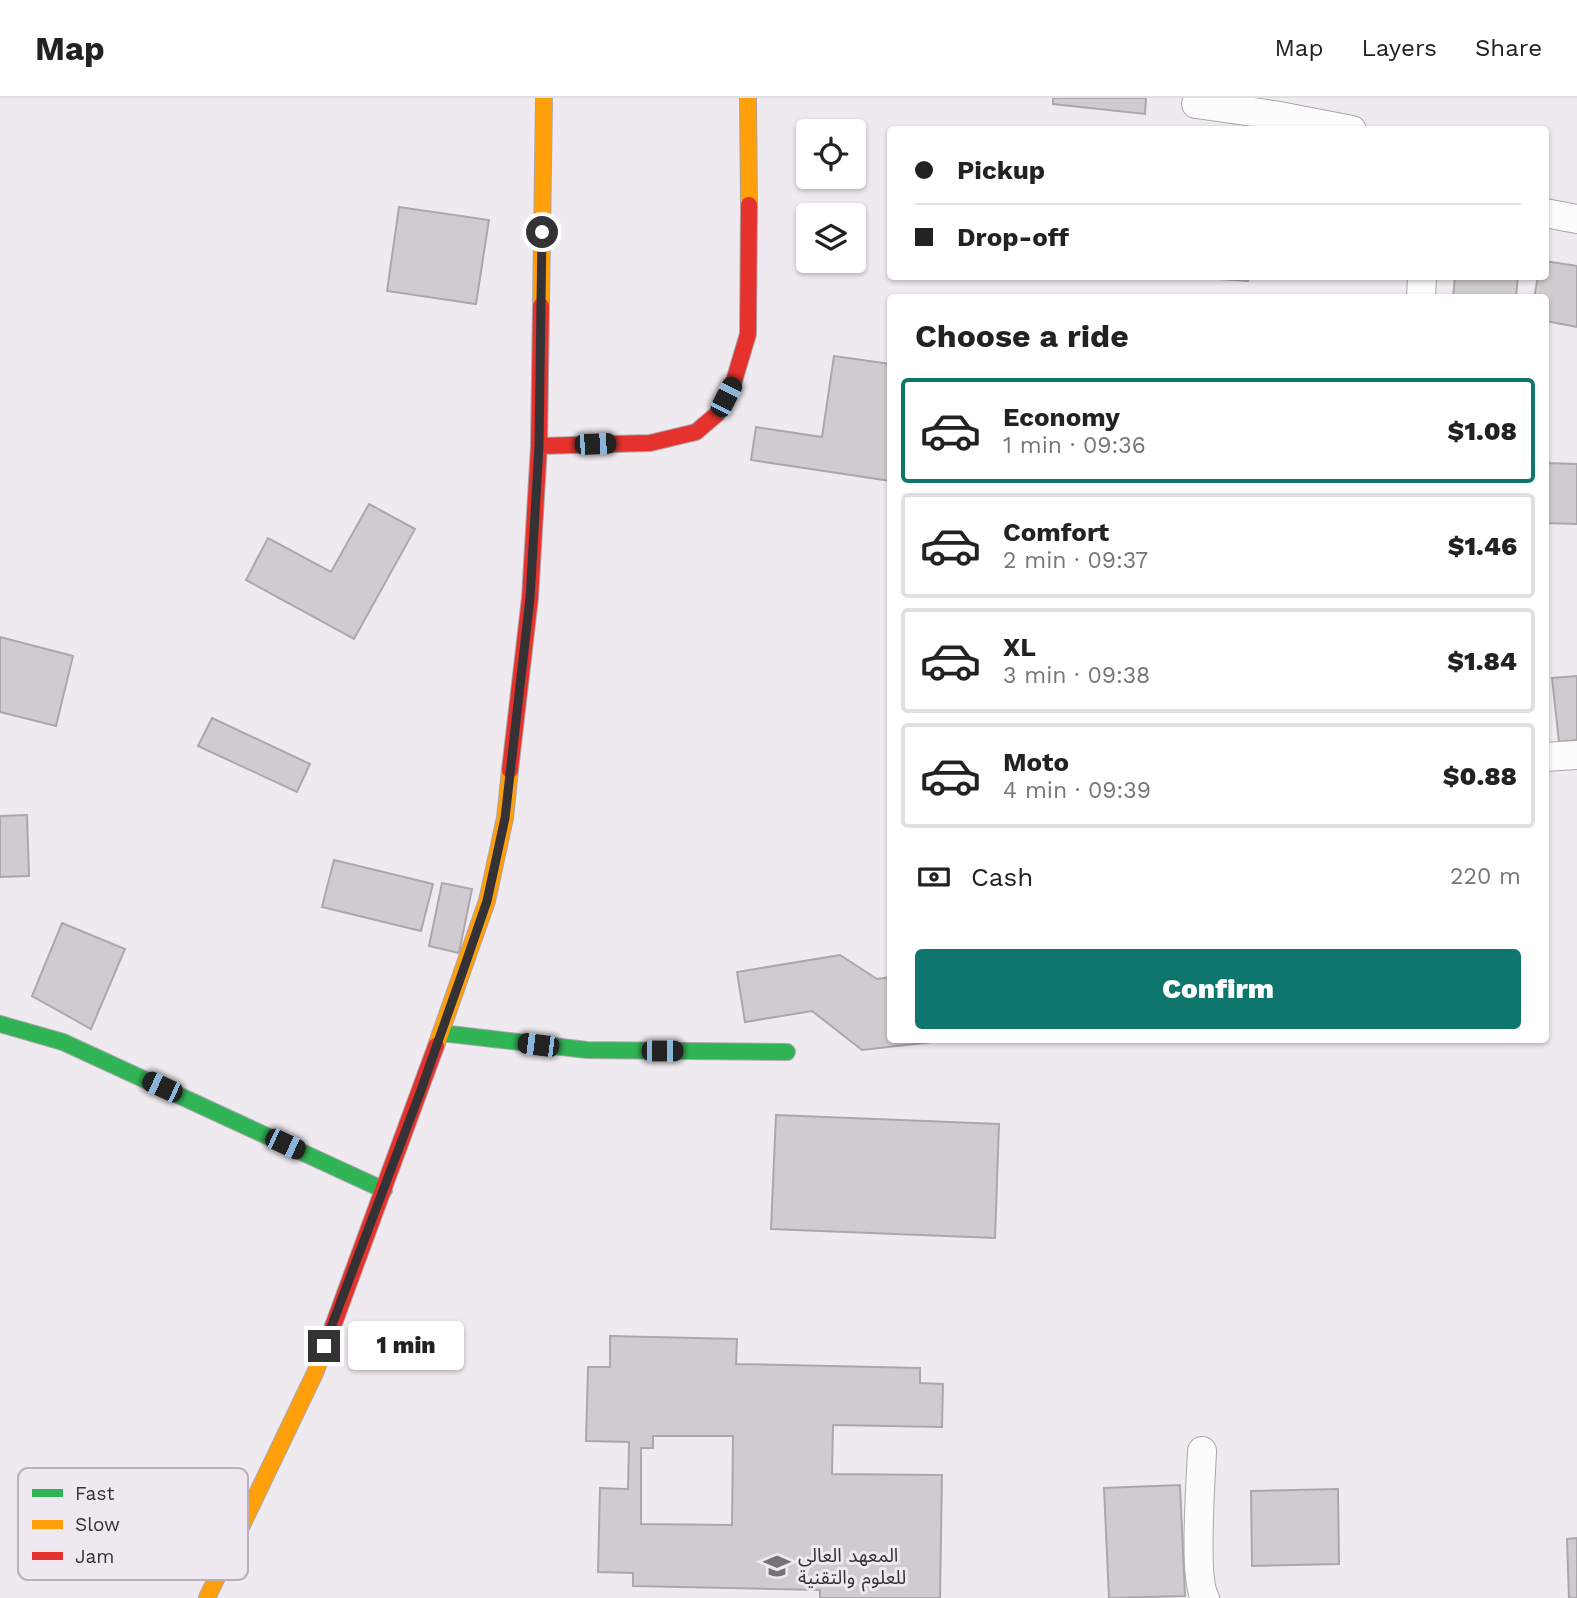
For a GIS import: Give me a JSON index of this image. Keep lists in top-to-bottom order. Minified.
{"places":{"school or university":["المعهد العالي للعلوم والتقنية"]},"legend":["Fast","Slow","Jam"],"page":{"header":"Map","nav":["Map","Layers","Share"],"banner":["Pickup","Drop-off"],"heading":"Choose a ride","list":[{"name":"Economy","note":"1 min · 09:36","value":"$1.08"},{"name":"Comfort","note":"2 min · 09:37","value":"$1.46"},{"name":"XL","note":"3 min · 09:38","value":"$1.84"},{"name":"Moto","note":"4 min · 09:39","value":"$0.88"}],"pay":["Cash","220 m"],"buttons":"Confirm","bubble":"1 min"}}
